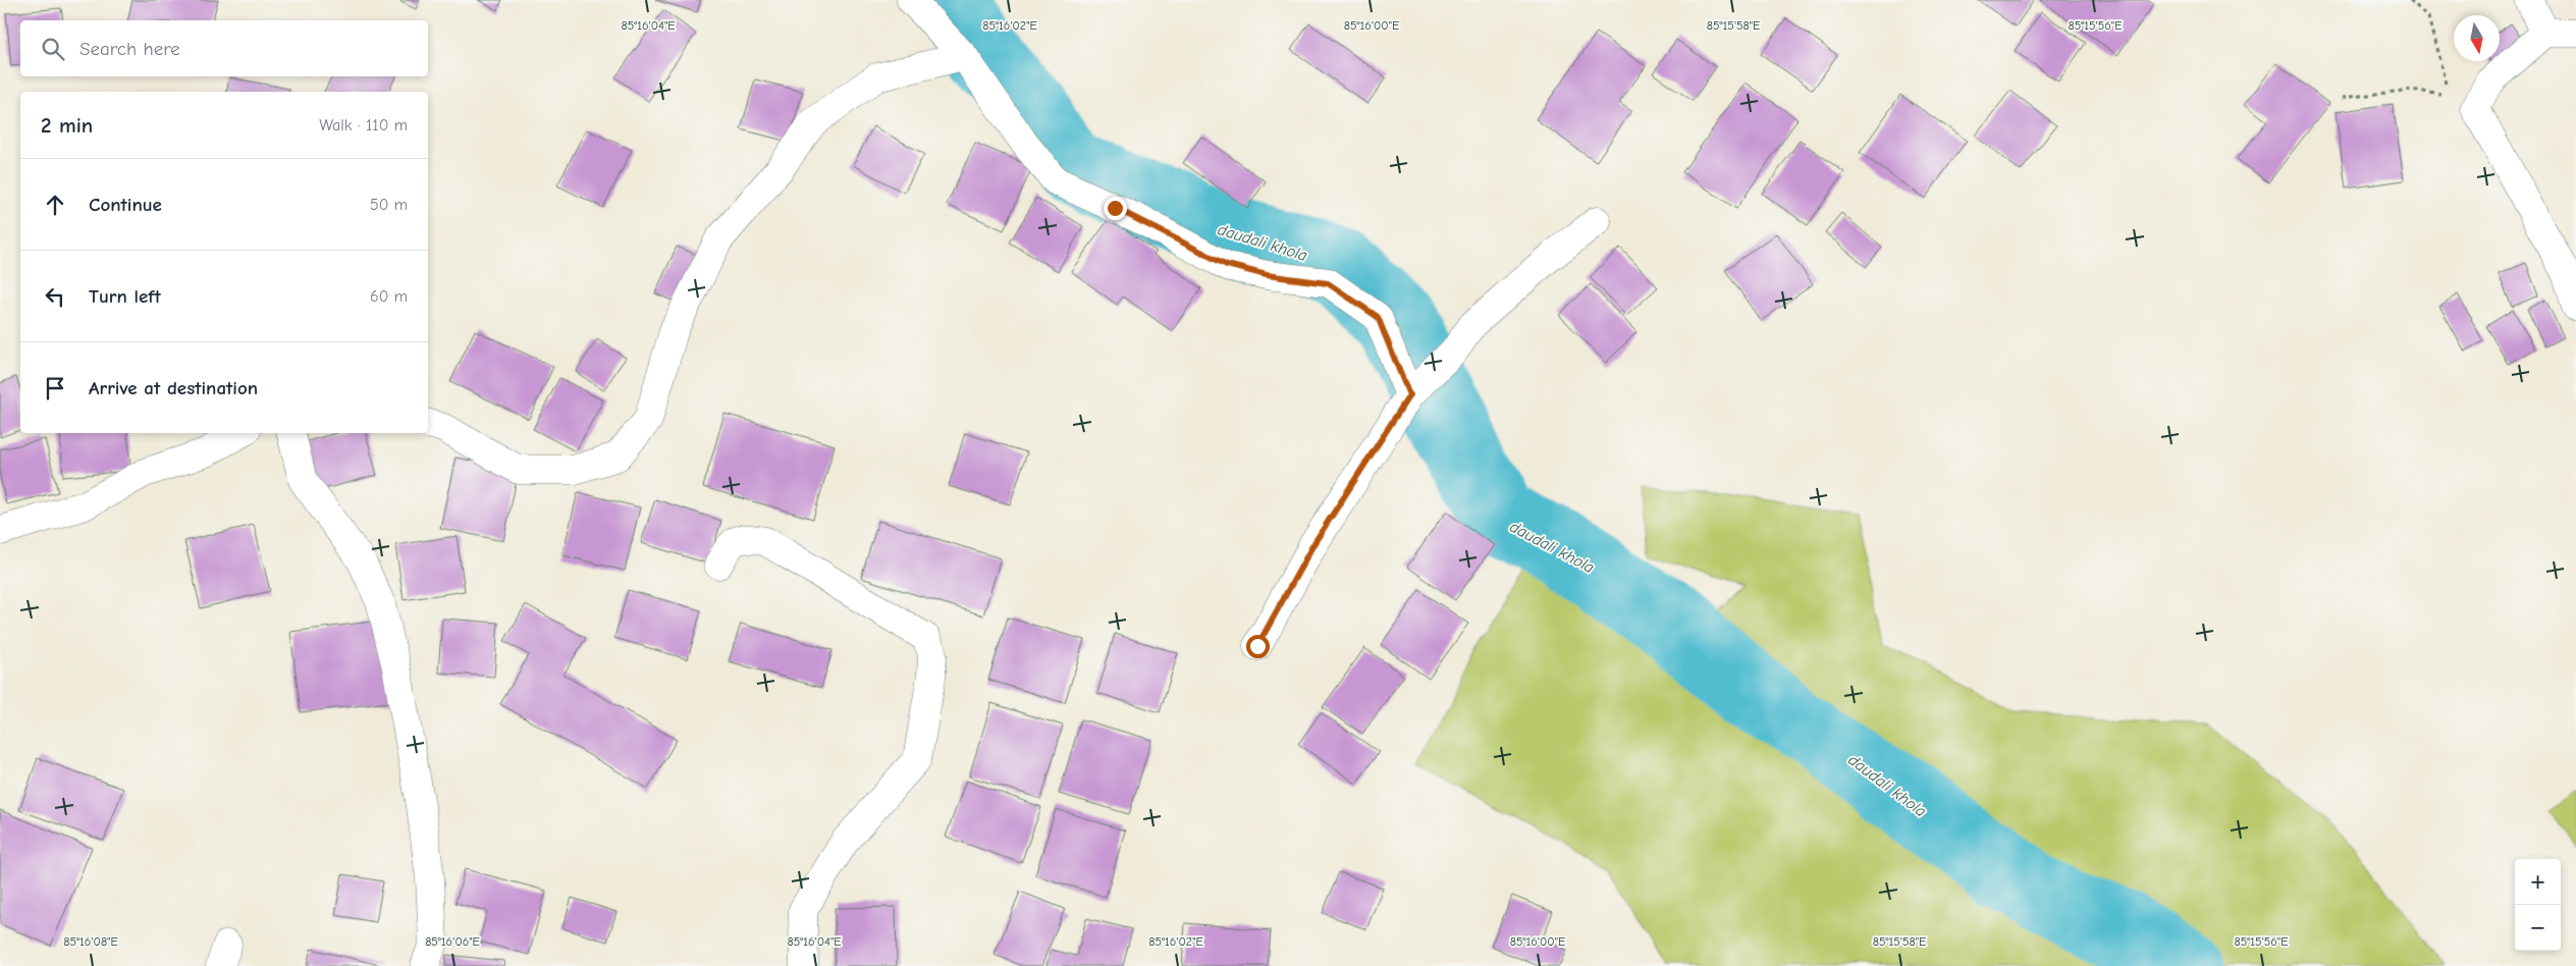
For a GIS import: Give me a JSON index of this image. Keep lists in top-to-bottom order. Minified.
{"water":["daudali khola"],"north":"bottom","page":{"search":"Search here","heading":["2 min","Walk · 110 m"],"list":[["Continue","50 m"],["Turn left","60 m"],"Arrive at destination"],"map_buttons":["+","−"]},"coordinates":["85°16'04\"E","85°16'02\"E","85°16'00\"E","85°15'58\"E","85°15'56\"E","85°16'08\"E","85°16'06\"E"]}
